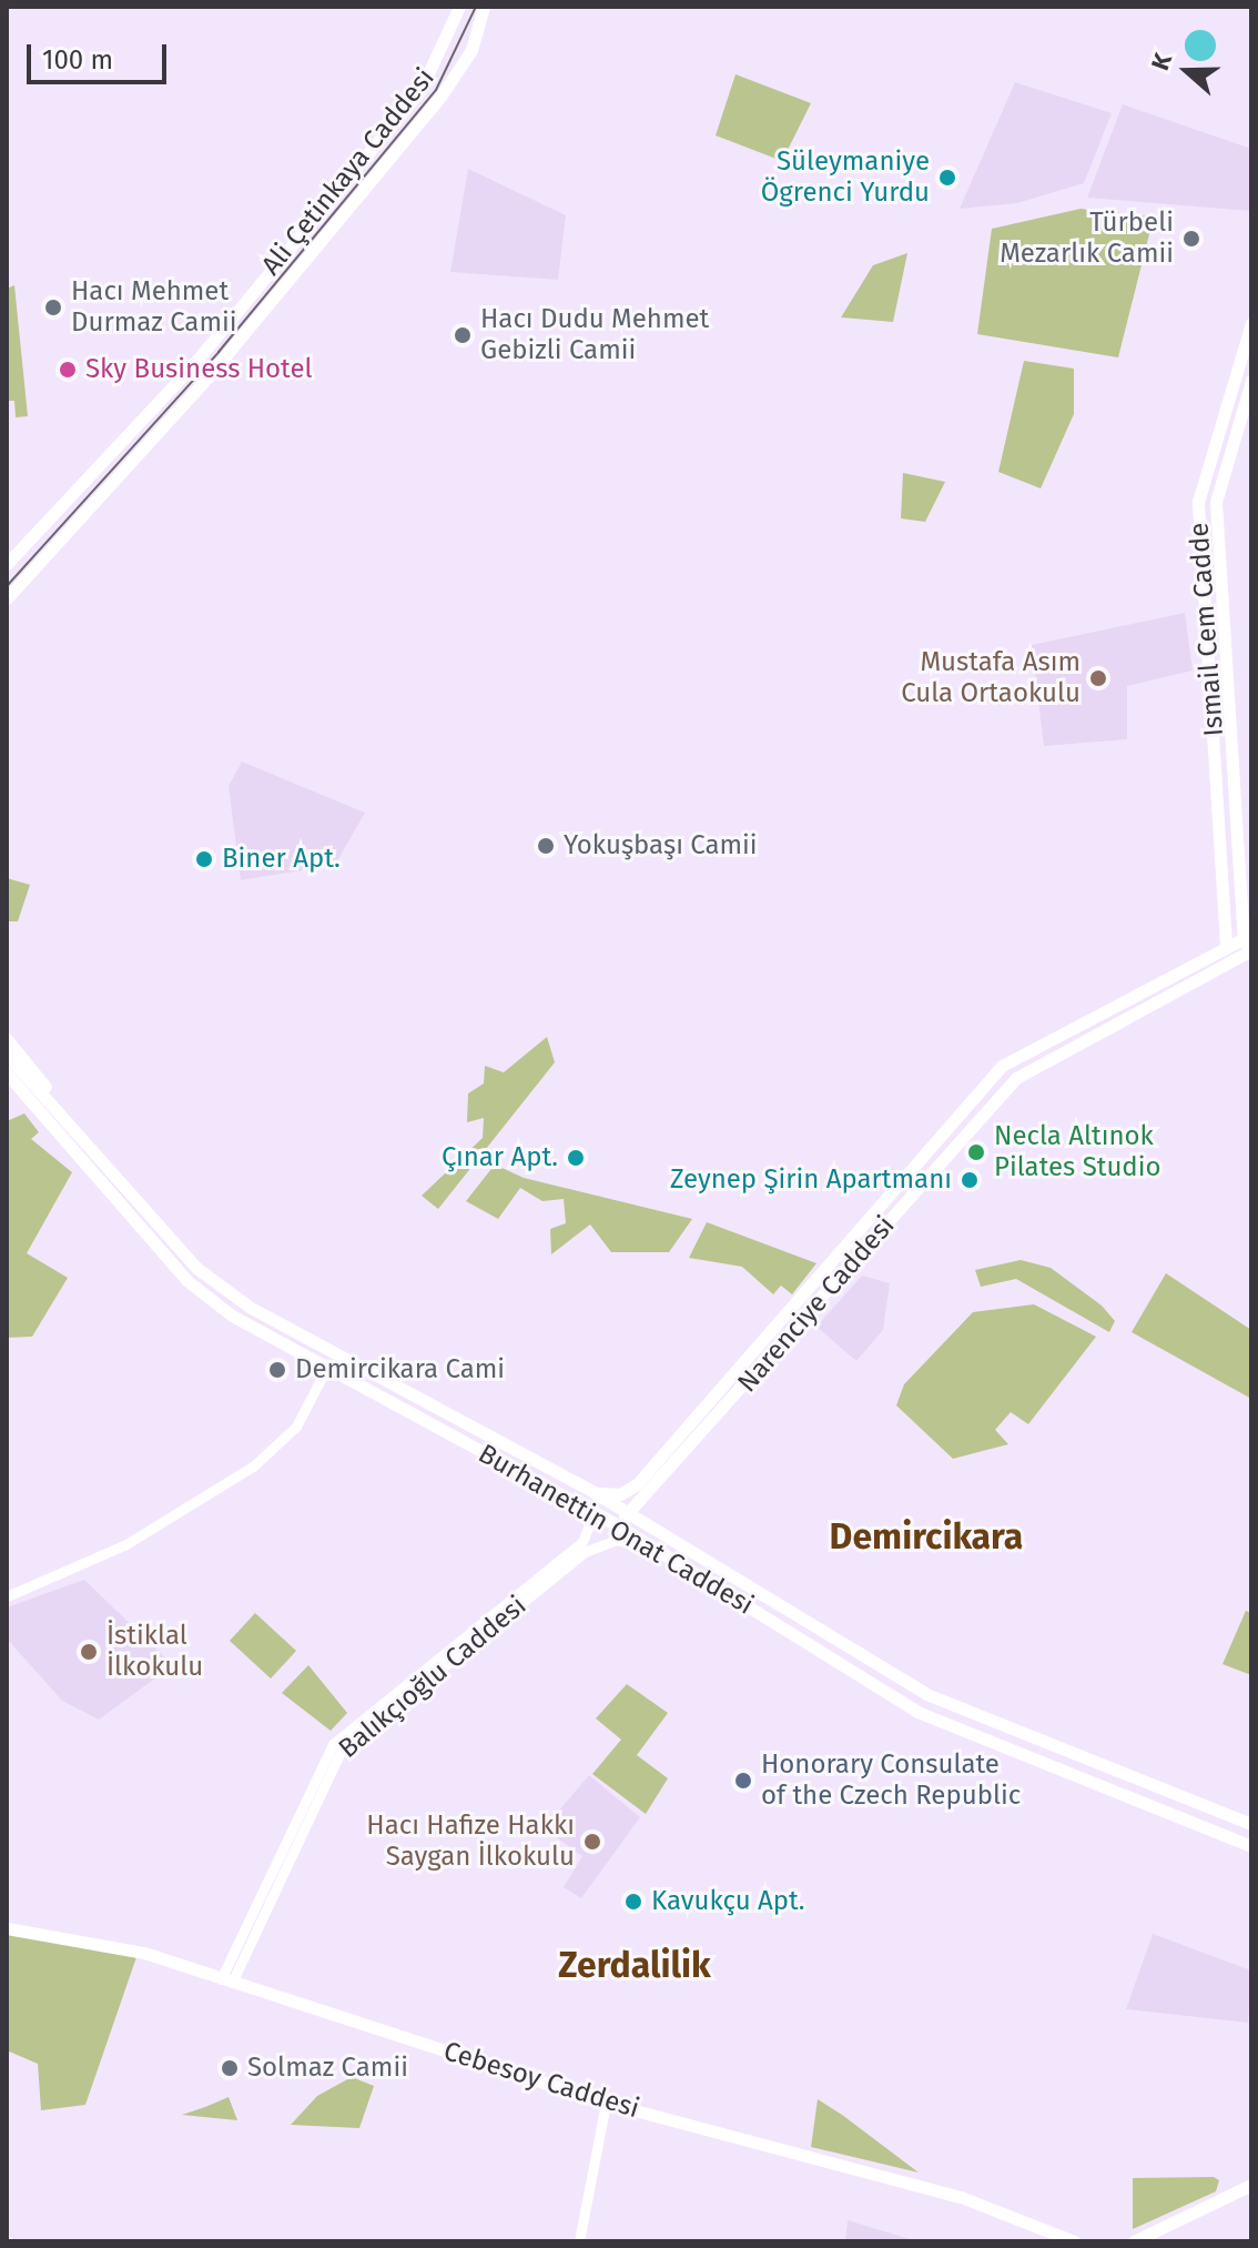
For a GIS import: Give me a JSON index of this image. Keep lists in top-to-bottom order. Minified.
{"streets":{"main road":["Ali Çetinkaya Caddesi","Ismail Cem Cadde","Narenciye Caddesi","Burhanettin Onat Caddesi","Cebesoy Caddesi"],"street":["Balıkçıoğlu Caddesi"]},"crossings":[["Ismail Cem Cadde","Narenciye Caddesi"],["Narenciye Caddesi","Burhanettin Onat Caddesi"],["Burhanettin Onat Caddesi","Balıkçıoğlu Caddesi"],["Balıkçıoğlu Caddesi","Cebesoy Caddesi"]],"districts":["Demircikara","Zerdalilik"],"places":["Süleymaniye Ögrenci Yurdu","Türbeli Mezarlık Camii","Hacı Mehmet Durmaz Camii","Hacı Dudu Mehmet Gebizli Camii","Sky Business Hotel","Mustafa Asım Cula Ortaokulu","Yokuşbaşı Camii","Biner Apt.","Necla Altınok Pilates Studio","Çınar Apt.","Zeynep Şirin Apartmanı","Demircikara Cami","İstiklal İlkokulu","Honorary Consulate of the Czech Republic","Hacı Hafize Hakkı Saygan İlkokulu","Kavukçu Apt.","Solmaz Camii"],"scale_bar":"100 m","north":"left"}
